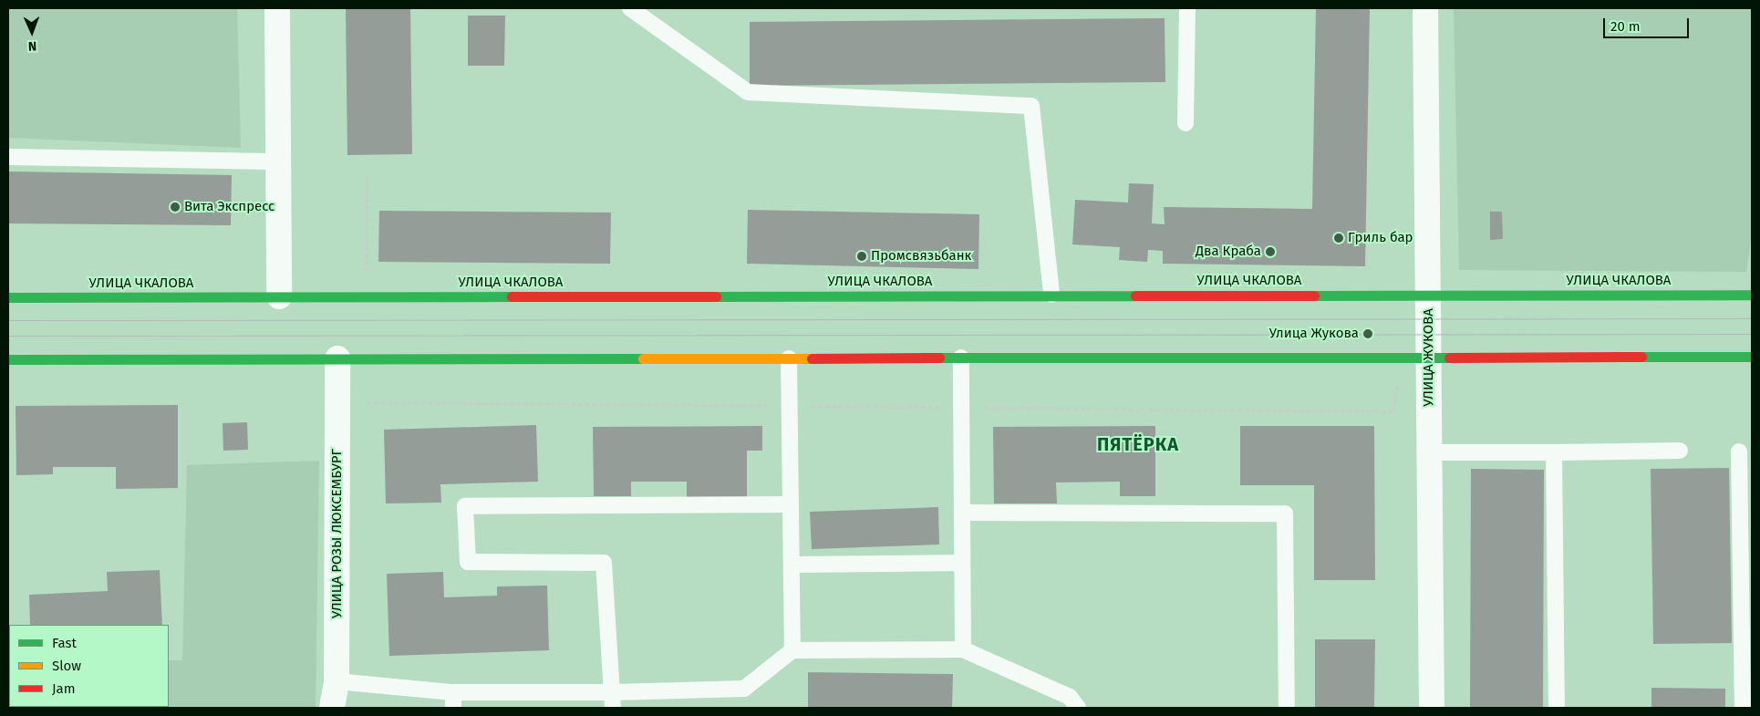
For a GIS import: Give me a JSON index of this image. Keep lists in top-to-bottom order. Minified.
{"streets":{"main road":["УЛИЦА ЧКАЛОВА"],"street":["УЛИЦА ЖУКОВА","УЛИЦА РОЗЫ ЛЮКСЕМБУРГ"]},"crossings":[["УЛИЦА ЧКАЛОВА","УЛИЦА ЖУКОВА"]],"districts":["ПЯТЁРКА"],"places":["Вита Экспресс","Гриль бар","Два Краба","Промсвязьбанк","Улица Жукова"],"legend":["Fast","Slow","Jam"],"scale_bar":"20 m","north":"bottom"}
